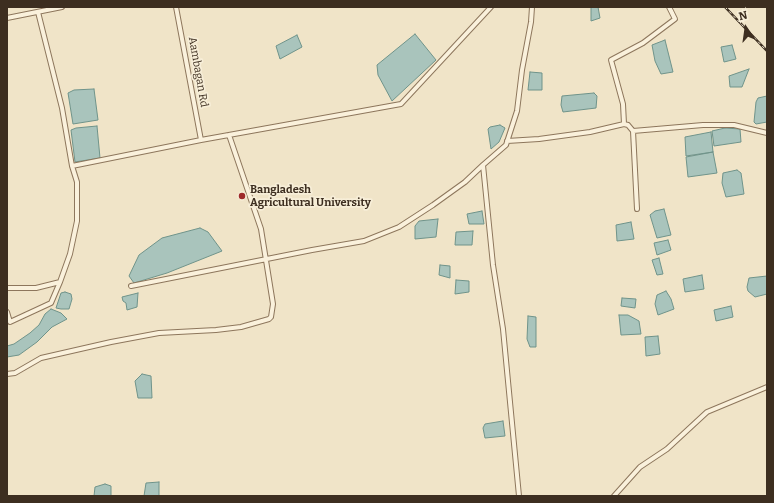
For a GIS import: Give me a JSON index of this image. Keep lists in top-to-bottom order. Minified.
{"streets":{"street":["Aambagan Rd"]},"places":["Bangladesh Agricultural University"],"north":"top"}
